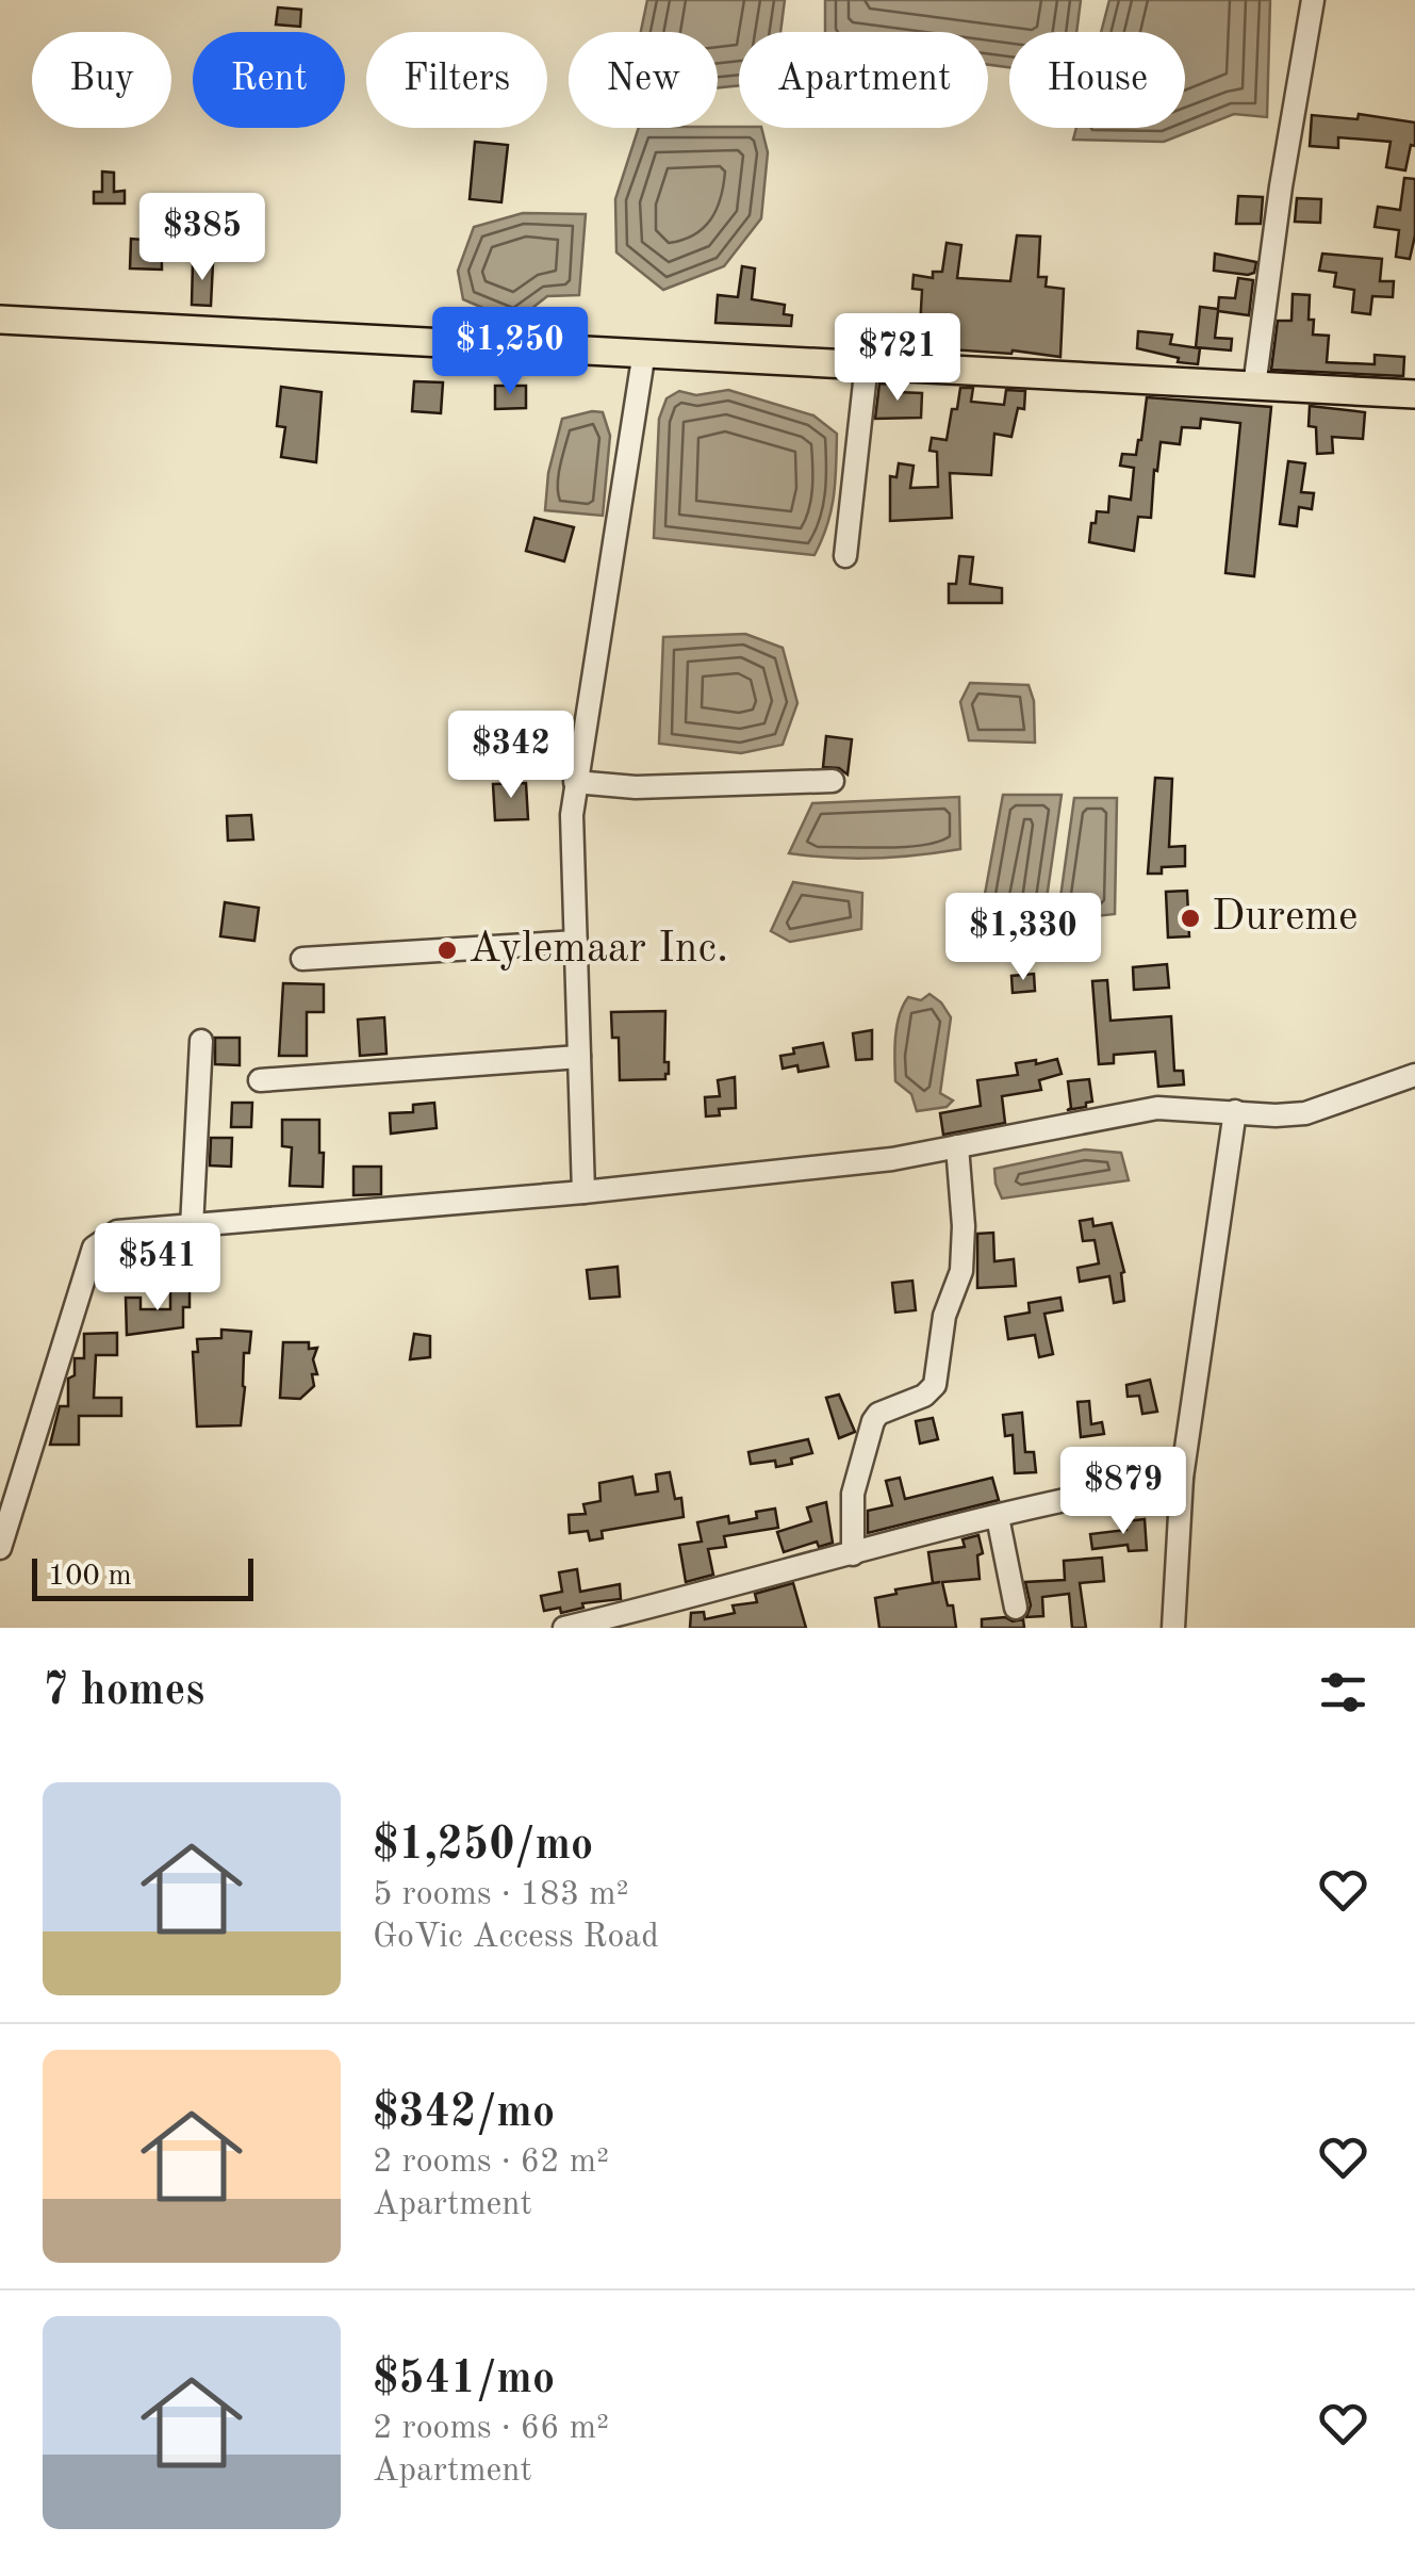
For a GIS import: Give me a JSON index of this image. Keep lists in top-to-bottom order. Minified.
{"places":["Dureme","Aylemaar Inc."],"scale_bar":"100 m","page":{"chip":["Buy","Rent","Filters","New","Apartment","House"],"price":["$385","$1,250","$721","$342","$1,330","$541","$879"],"scale":"100 m","heading":"7 homes","list":[{"name":"$1,250/mo","note":"5 rooms · 183 m² · GoVic Access Road"},{"name":"$342/mo","note":"2 rooms · 62 m² · Apartment"},{"name":"$541/mo","note":"2 rooms · 66 m² · Apartment"}]}}
